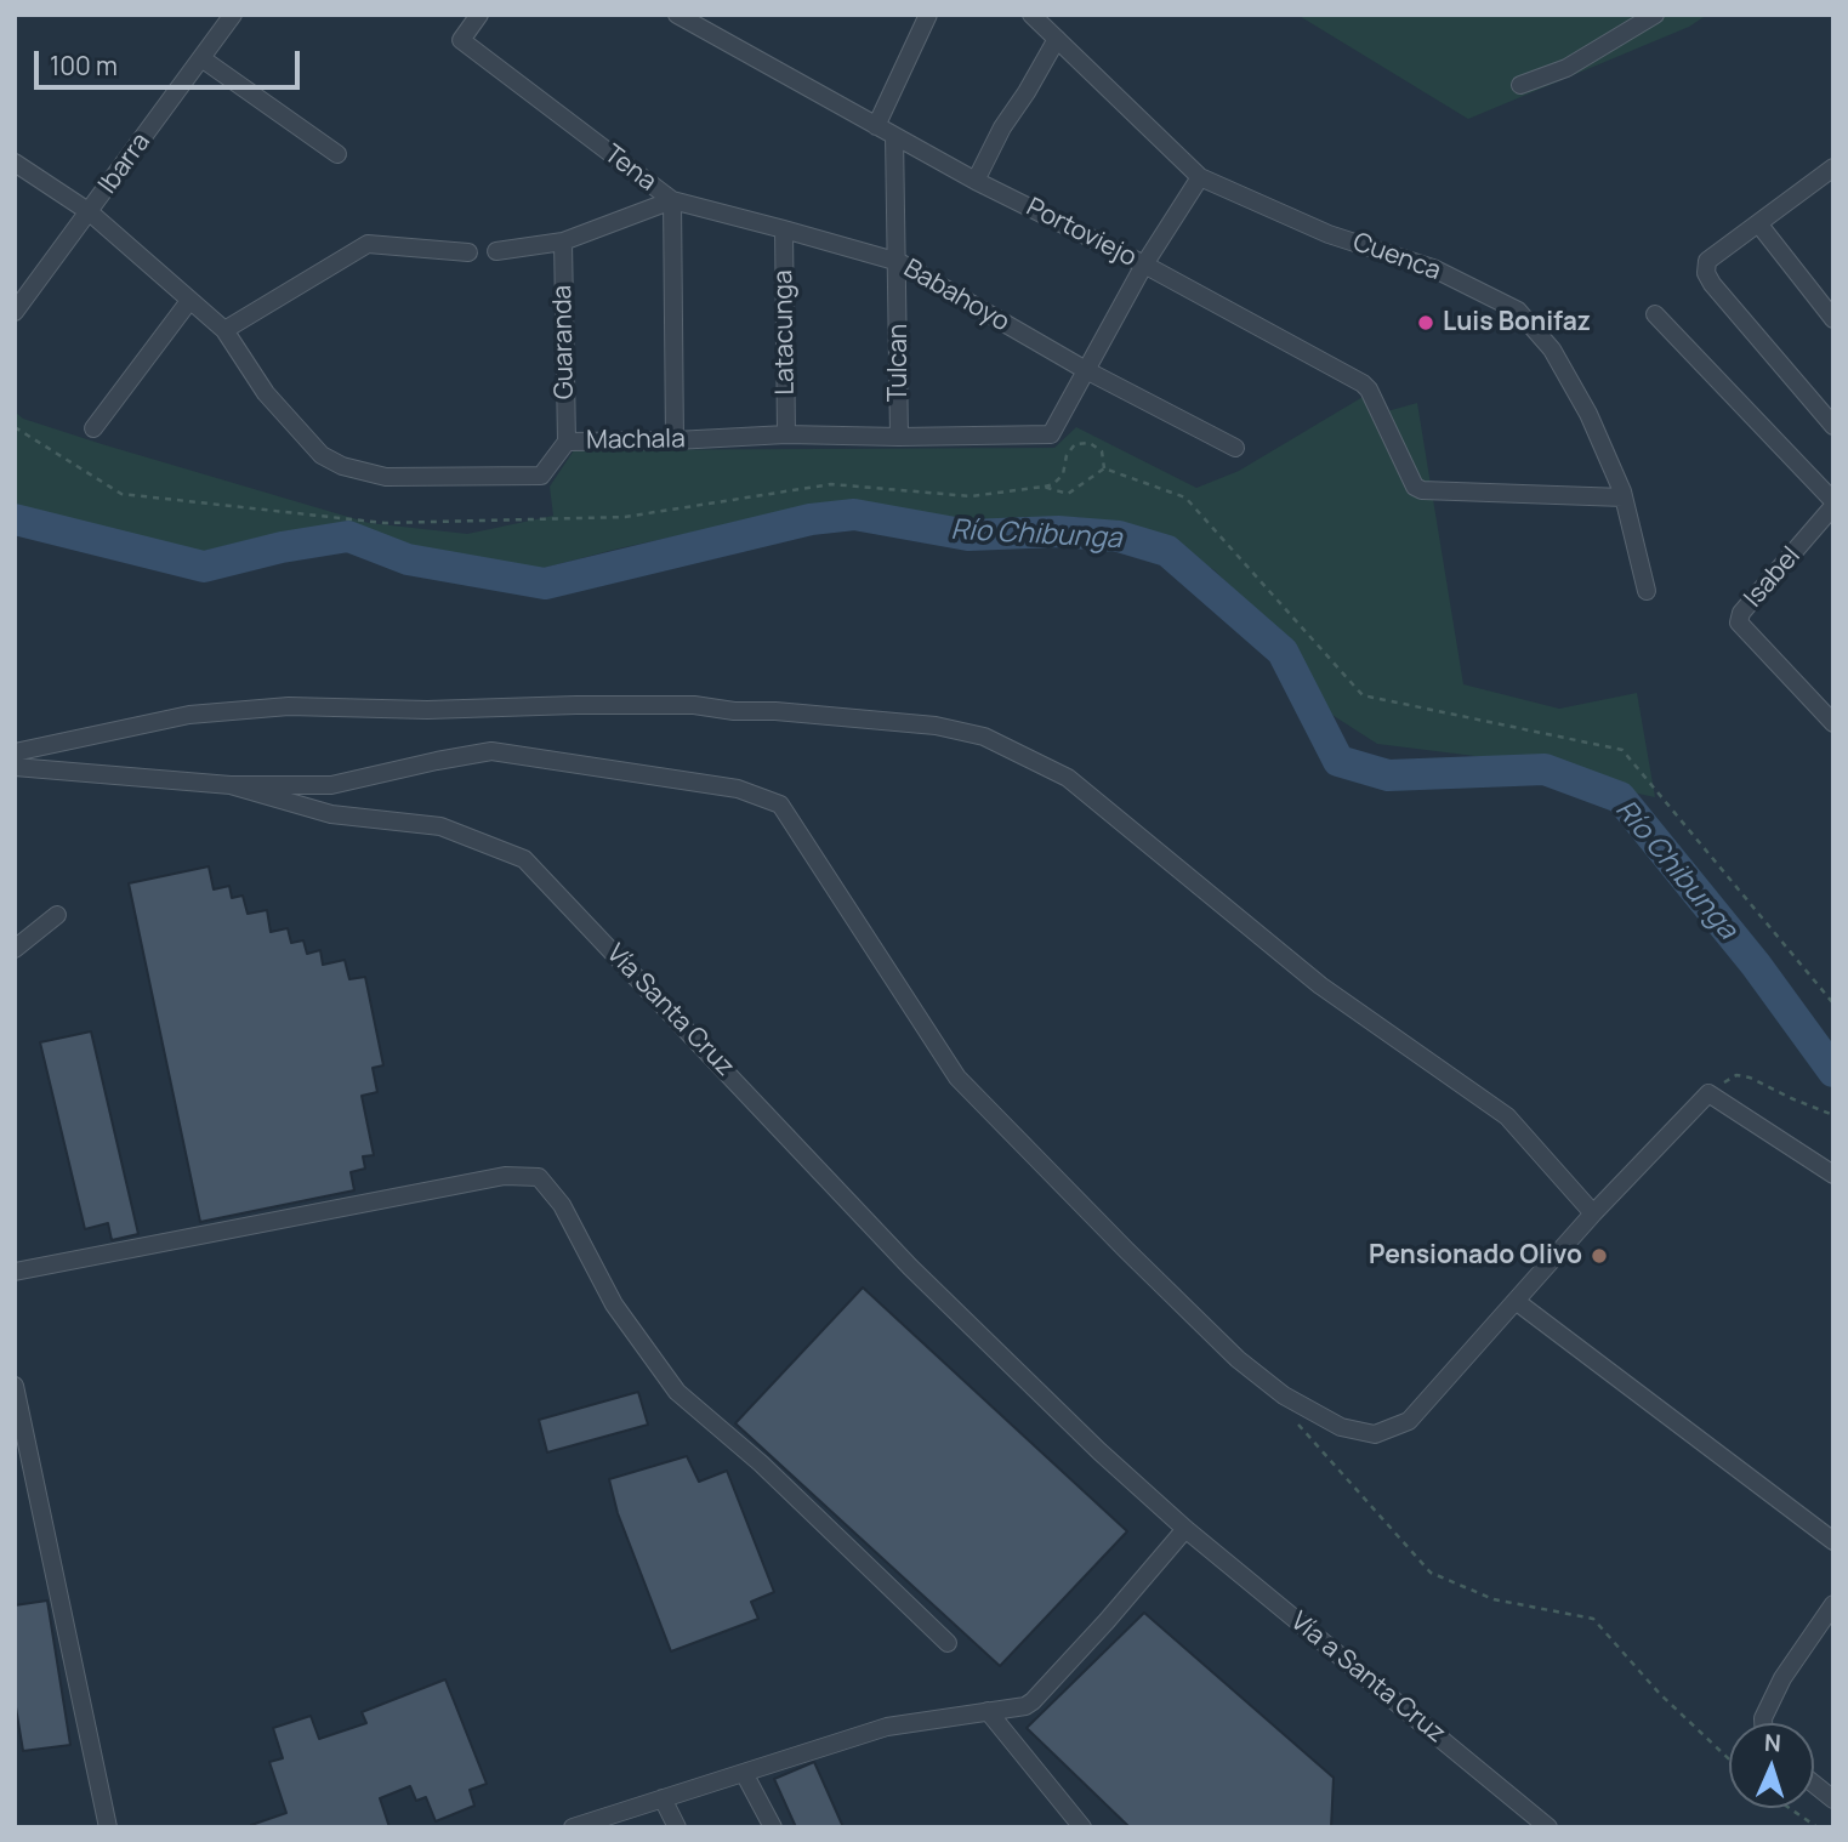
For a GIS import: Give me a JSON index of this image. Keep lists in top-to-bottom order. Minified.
{"streets":{"street":["Ibarra","Tena","Portoviejo","Cuenca","Babahoyo","Latacunga","Guaranda","Tulcan","Machala","Isabel","Vía Santa Cruz","Vía a Santa Cruz"]},"crossings":[["Ibarra","Machala"],["Tena","Babahoyo"],["Tena","Machala"],["Portoviejo","Cuenca"],["Portoviejo","Tulcan"],["Portoviejo","Machala"],["Cuenca","Machala"],["Babahoyo","Latacunga"],["Babahoyo","Tulcan"],["Babahoyo","Machala"],["Latacunga","Machala"],["Guaranda","Machala"],["Tulcan","Machala"],["Vía Santa Cruz","Vía a Santa Cruz"]],"water":["Río Chibunga"],"places":["Luis Bonifaz","Pensionado Olivo"],"scale_bar":"100 m","north":"top"}
